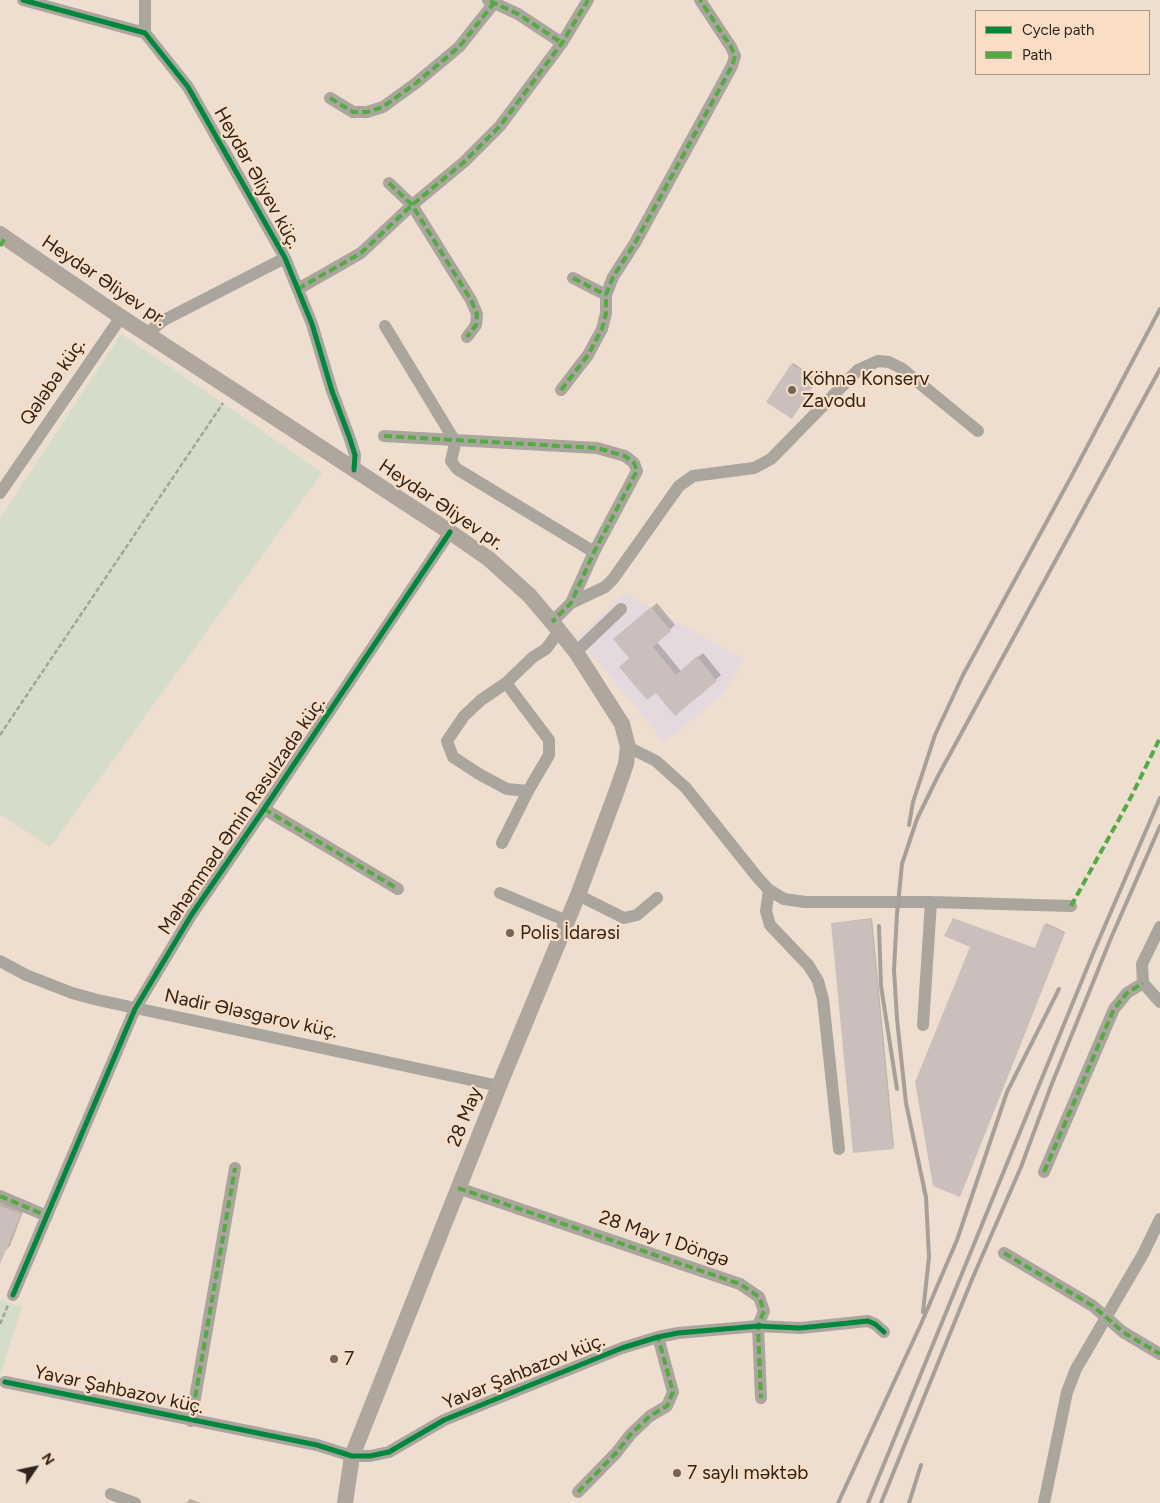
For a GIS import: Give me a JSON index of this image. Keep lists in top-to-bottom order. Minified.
{"streets":{"main road":["Heydər Əliyev pr.","28 May"],"street":["Heydər Əliyev küç.","Qələbə küç.","Məhəmməd Əmin Rəsulzadə küç.","Nadir Ələsgərov küç.","28 May 1 Döngə","Yavər Şahbazov küç."]},"crossings":[["Heydər Əliyev küç.","Heydər Əliyev pr."],["Heydər Əliyev pr.","Qələbə küç."],["Heydər Əliyev pr.","Məhəmməd Əmin Rəsulzadə küç."],["Heydər Əliyev pr.","28 May"],["Məhəmməd Əmin Rəsulzadə küç.","Nadir Ələsgərov küç."],["Nadir Ələsgərov küç.","28 May"],["28 May","28 May 1 Döngə"],["28 May","Yavər Şahbazov küç."],["28 May 1 Döngə","Yavər Şahbazov küç."]],"places":["Köhnə Konserv Zavodu","Polis İdarəsi","7","7 saylı məktəb"],"legend":["Cycle path","Path"],"north":"top right"}
